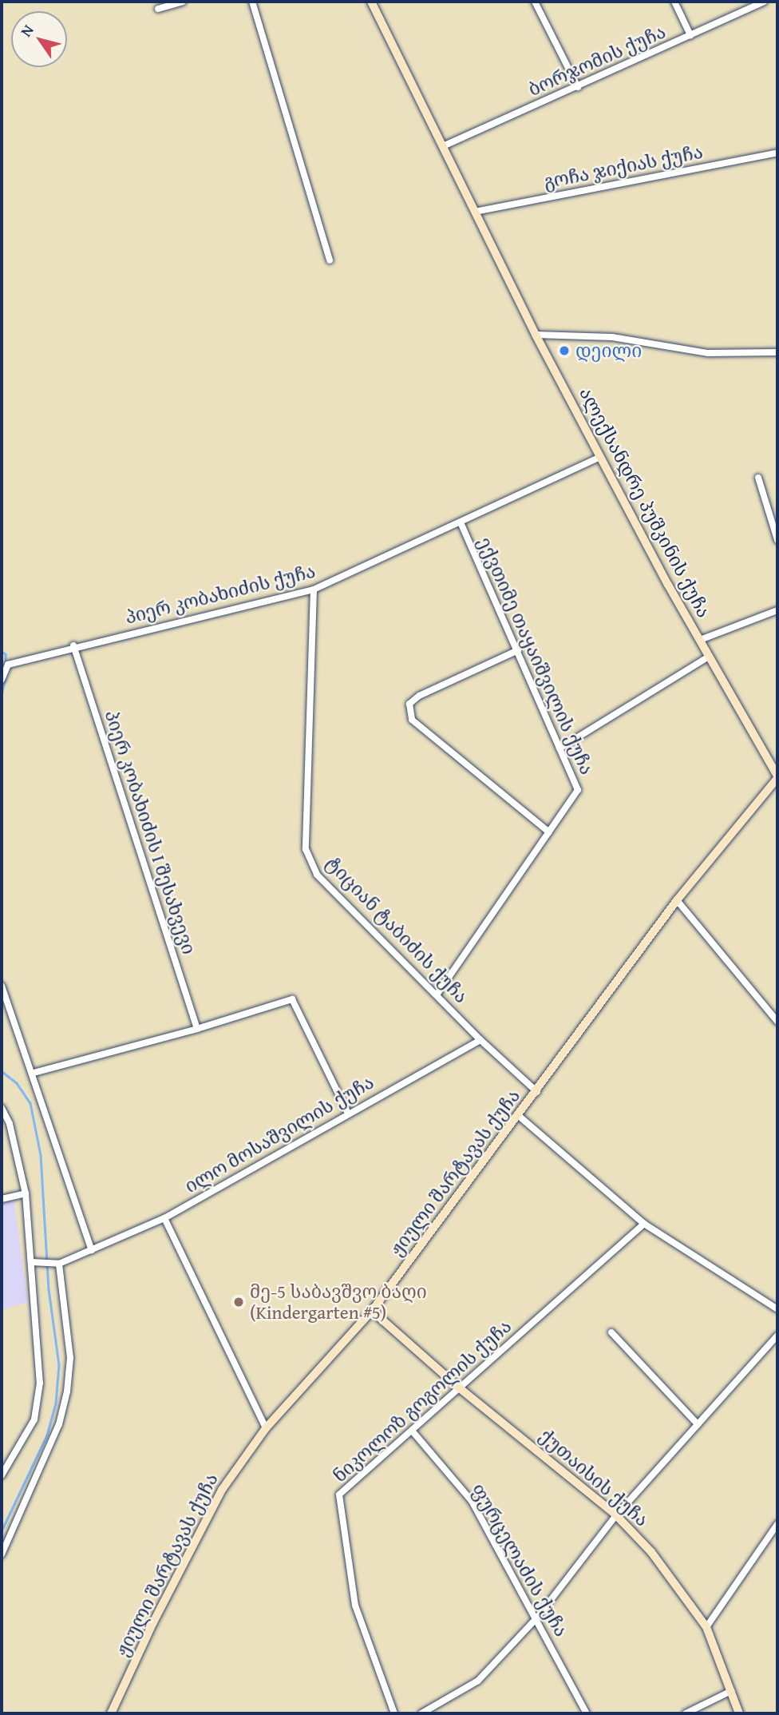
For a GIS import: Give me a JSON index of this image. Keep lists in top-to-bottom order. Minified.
{"streets":{"street":["ბორჯომის ქუჩა","გოჩა ჯიქიას ქუჩა","ალექსანდრე პუშკინის ქუჩა","პიერ კობახიძის ქუჩა","ექვთიმე თაყაიშვილის ქუჩა","პიერ კობახიძის I შესახვევი","ტიციან ტაბიძის ქუჩა","ილო მოსაშვილის ქუჩა","ჟიული შარტავას ქუჩა","ნიკოლოზ გოგოლის ქუჩა","ქუთაისის ქუჩა","ფურცელაძის ქუჩა"]},"crossings":[["ბორჯომის ქუჩა","ალექსანდრე პუშკინის ქუჩა"],["გოჩა ჯიქიას ქუჩა","ალექსანდრე პუშკინის ქუჩა"],["ალექსანდრე პუშკინის ქუჩა","პიერ კობახიძის ქუჩა"],["ალექსანდრე პუშკინის ქუჩა","ჟიული შარტავას ქუჩა"],["პიერ კობახიძის ქუჩა","ექვთიმე თაყაიშვილის ქუჩა"],["პიერ კობახიძის ქუჩა","პიერ კობახიძის I შესახვევი"],["პიერ კობახიძის ქუჩა","ტიციან ტაბიძის ქუჩა"],["ექვთიმე თაყაიშვილის ქუჩა","ტიციან ტაბიძის ქუჩა"],["ტიციან ტაბიძის ქუჩა","ილო მოსაშვილის ქუჩა"],["ტიციან ტაბიძის ქუჩა","ჟიული შარტავას ქუჩა"],["ჟიული შარტავას ქუჩა","ქუთაისის ქუჩა"],["ნიკოლოზ გოგოლის ქუჩა","ქუთაისის ქუჩა"],["ნიკოლოზ გოგოლის ქუჩა","ფურცელაძის ქუჩა"]],"places":["დეილი","მე-5 საბავშვო ბაღი (Kindergarten #5)"],"north":"top left"}
